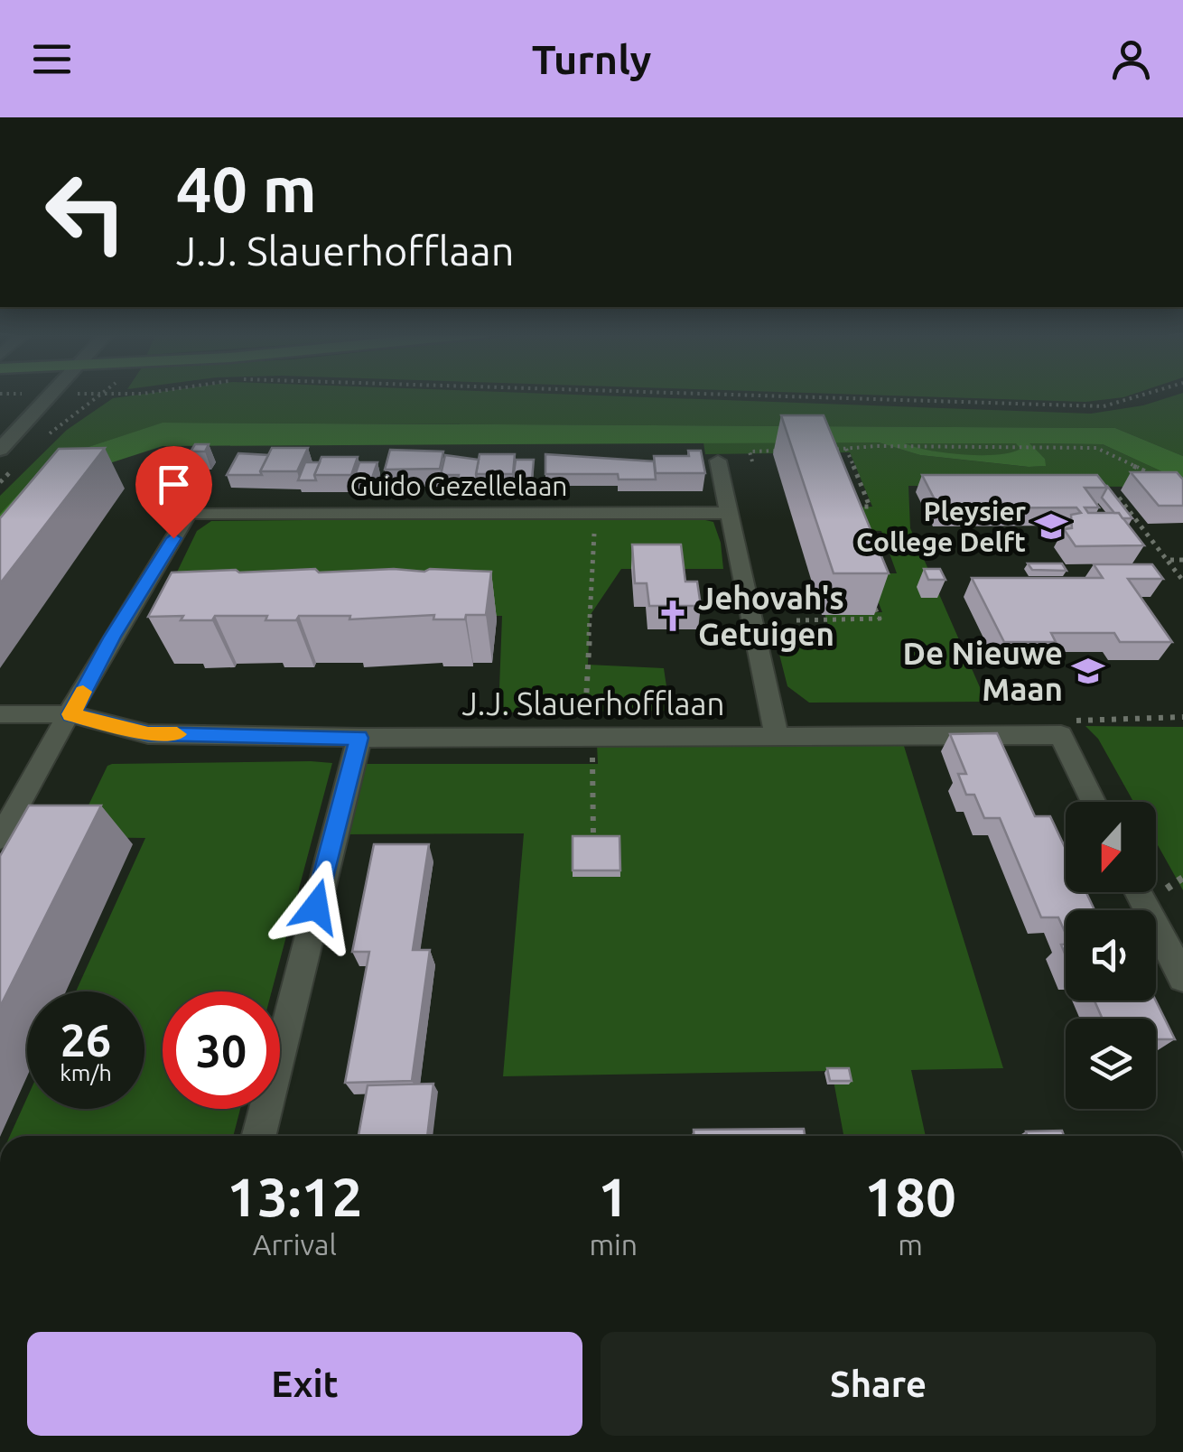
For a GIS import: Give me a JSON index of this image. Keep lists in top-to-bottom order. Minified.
{"streets":{"street":["Guido Gezellelaan","J.J. Slauerhofflaan"]},"crossings":[["Guido Gezellelaan","J.J. Slauerhofflaan"]],"places":{"school or university":["Pleysier College Delft","De Nieuwe Maan"],"church":["Jehovah's Getuigen"]},"north":"bottom","page":{"header":"Turnly","turn":["40 m","J.J. Slauerhofflaan"],"speed":"26 km/h","limit":"30","eta":["13:12","Arrival","1","min","180","m"],"buttons":["Exit","Share"]}}
